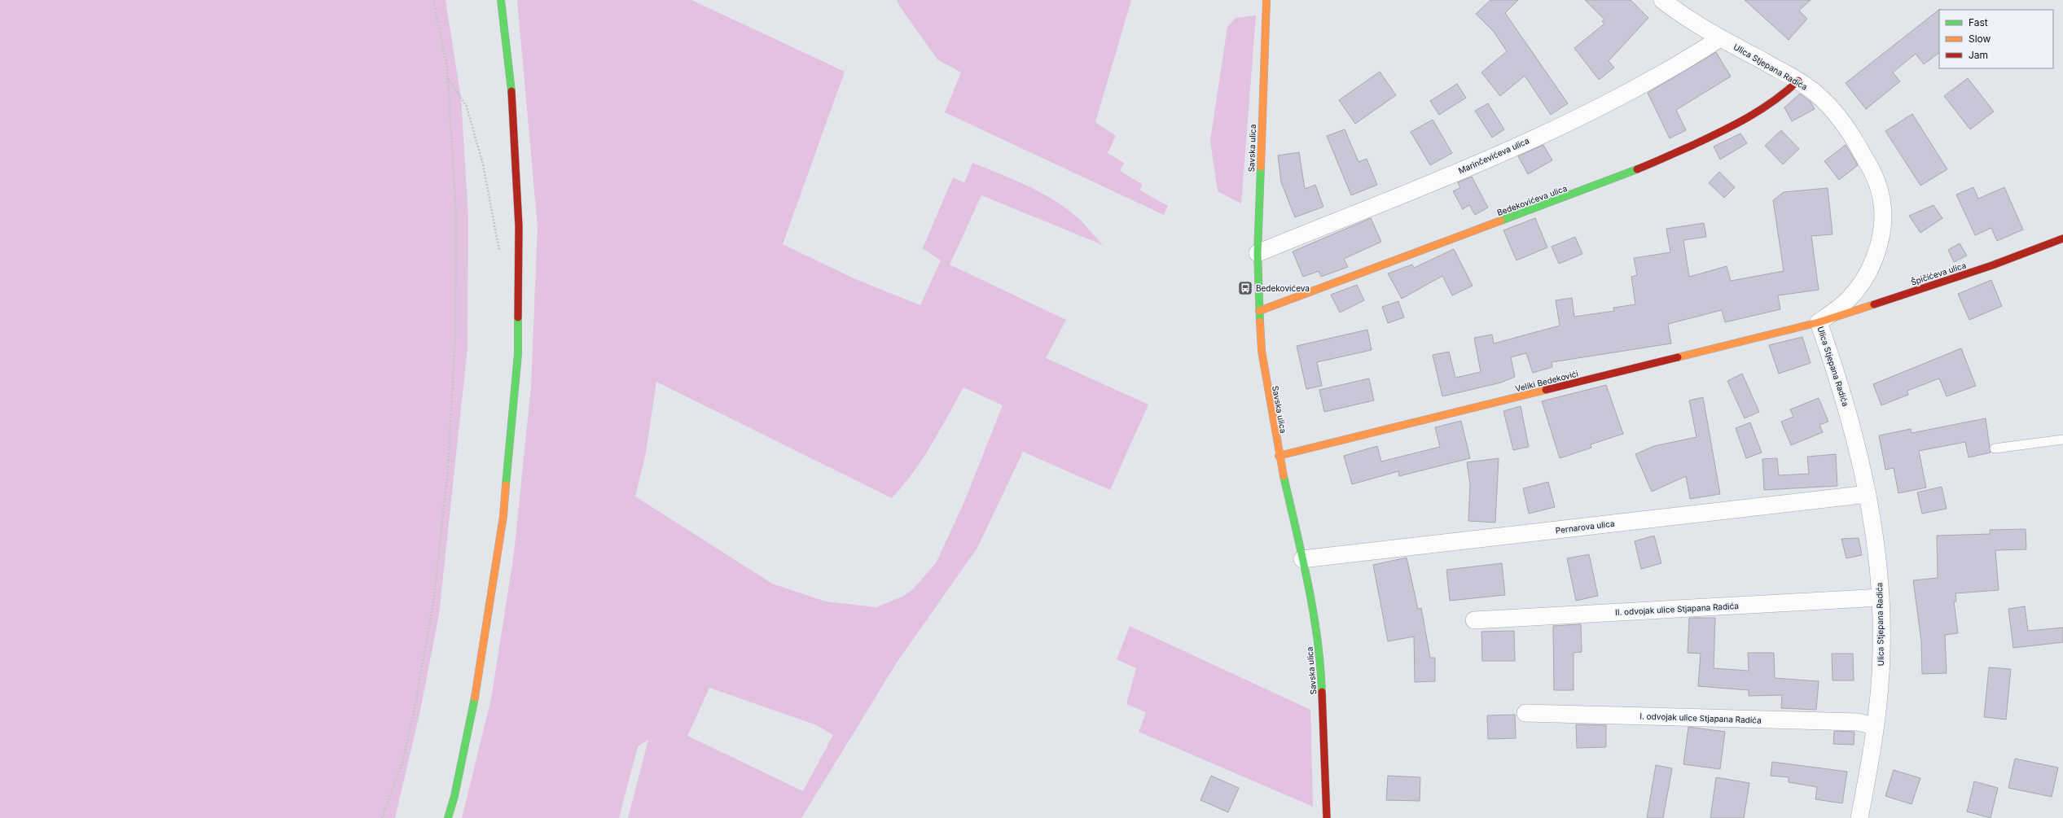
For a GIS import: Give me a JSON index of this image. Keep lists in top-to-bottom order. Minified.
{"streets":{"street":["Ulica Stjepana Radića","Savska ulica","Marinčevićeva ulica","Bedekovićeva ulica","Špičićeva ulica","Veliki Bedekovići","Pernarova ulica","II. odvojak ulice Stjapana Radića","I. odvojak ulice Stjapana Radića"]},"crossings":[["Ulica Stjepana Radića","Marinčevićeva ulica"],["Ulica Stjepana Radića","Bedekovićeva ulica"],["Ulica Stjepana Radića","Špičićeva ulica"],["Ulica Stjepana Radića","Veliki Bedekovići"],["Ulica Stjepana Radića","Pernarova ulica"],["Ulica Stjepana Radića","II. odvojak ulice Stjapana Radića"],["Ulica Stjepana Radića","I. odvojak ulice Stjapana Radića"],["Savska ulica","Marinčevićeva ulica"],["Savska ulica","Bedekovićeva ulica"],["Savska ulica","Veliki Bedekovići"],["Savska ulica","Pernarova ulica"],["Špičićeva ulica","Veliki Bedekovići"]],"places":{"bus stop":["Bedekovićeva"]},"legend":["Fast","Slow","Jam"]}
